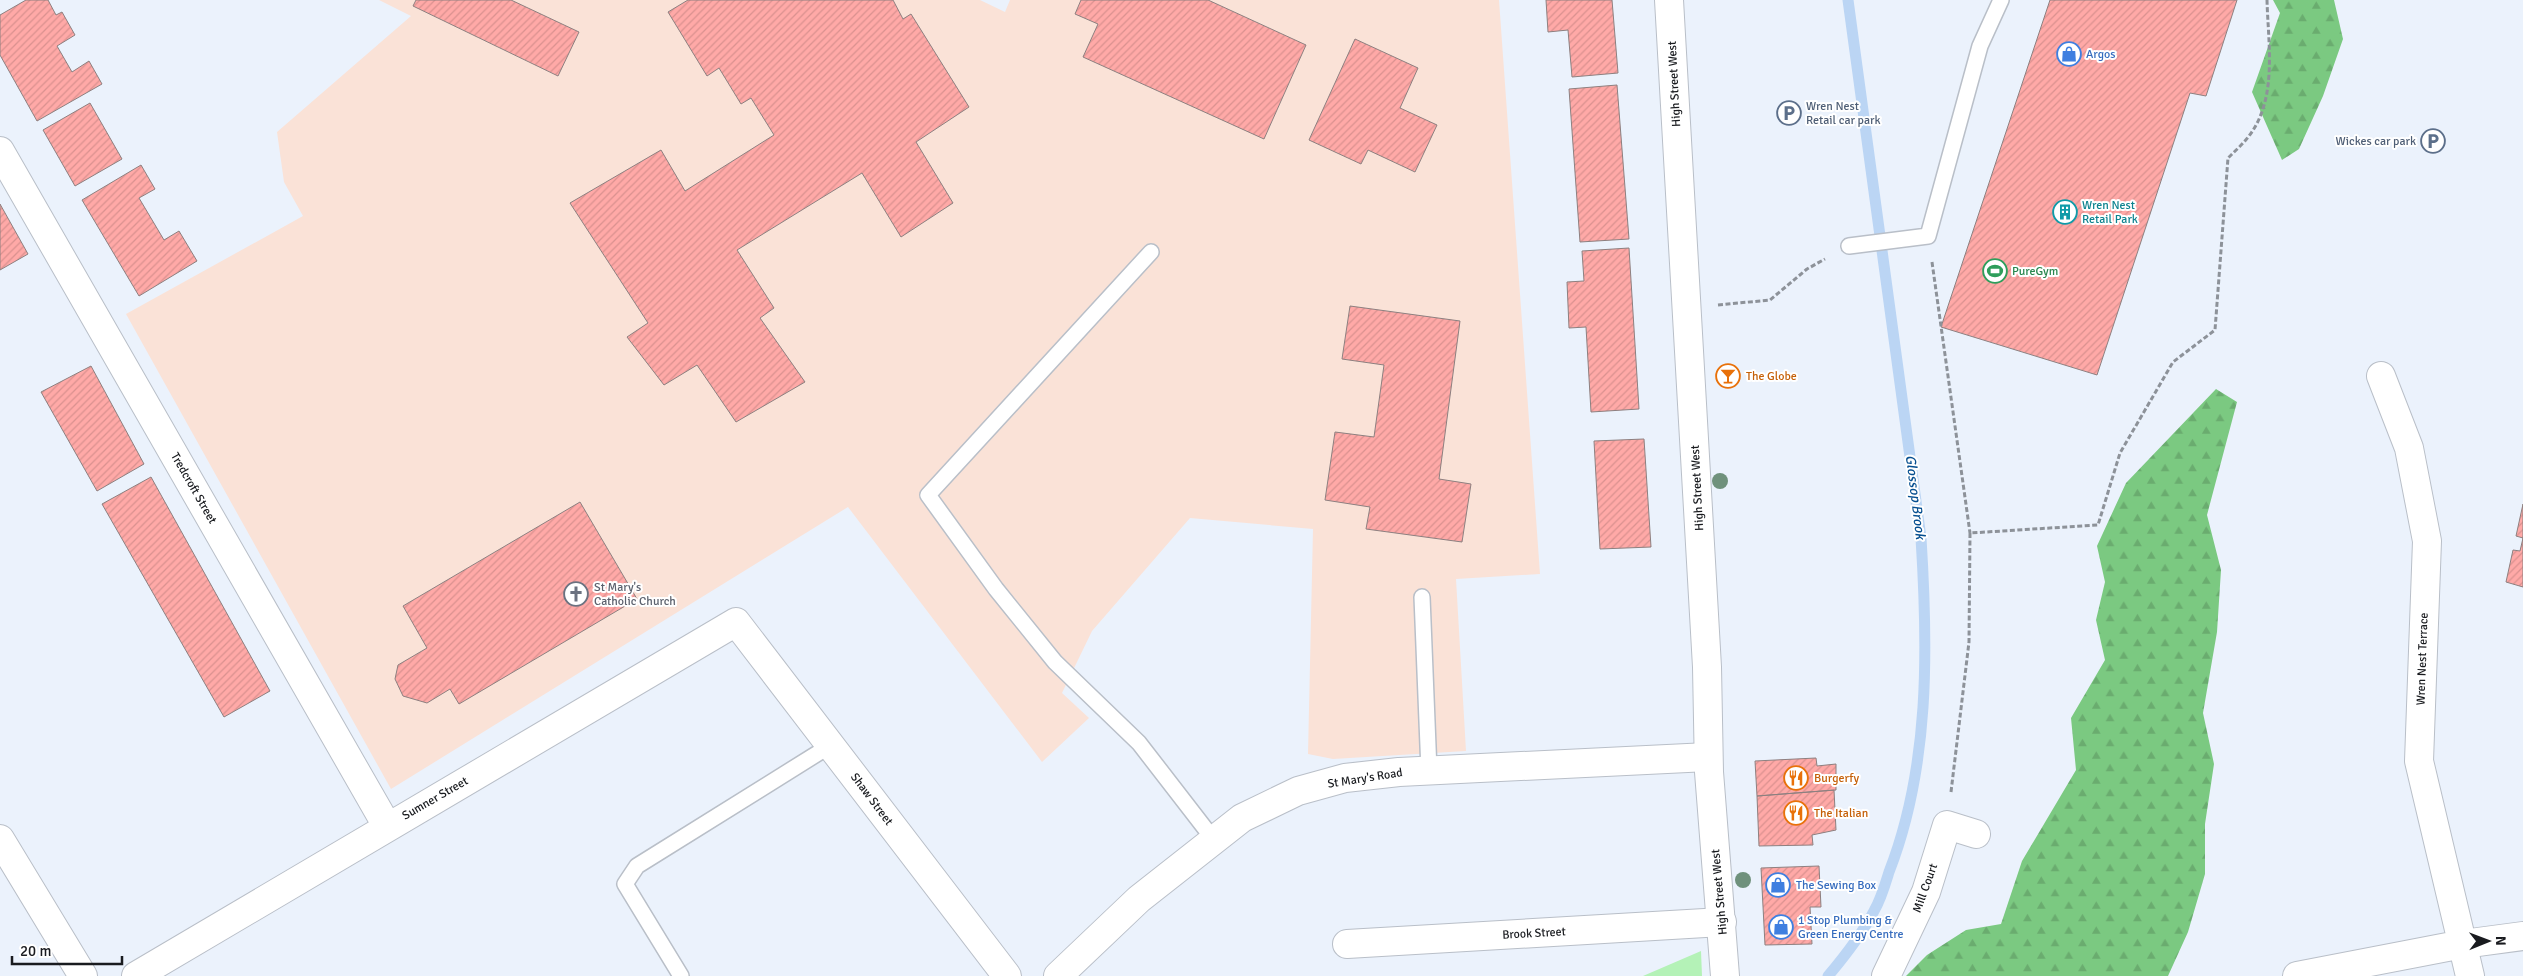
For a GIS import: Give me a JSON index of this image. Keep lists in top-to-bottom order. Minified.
{"streets":{"street":["High Street West","Tredcroft Street","Wren Nest Terrace","St Mary's Road","Sumner Street","Shaw Street","Mill Court","Brook Street"]},"crossings":[["High Street West","St Mary's Road"],["High Street West","Brook Street"],["Tredcroft Street","Sumner Street"],["Sumner Street","Shaw Street"]],"water":["Glossop Brook"],"places":{"shop":["Argos","The Sewing Box","1 Stop Plumbing & Green Energy Centre"],"parking":["Wren Nest Retail car park","Wickes car park"],"building":["Wren Nest Retail Park"],"sports":["PureGym"],"bar":["The Globe"],"church":["St Mary's Catholic Church"],"restaurant":["Burgerfy","The Italian"]},"scale_bar":"20 m","north":"right"}
